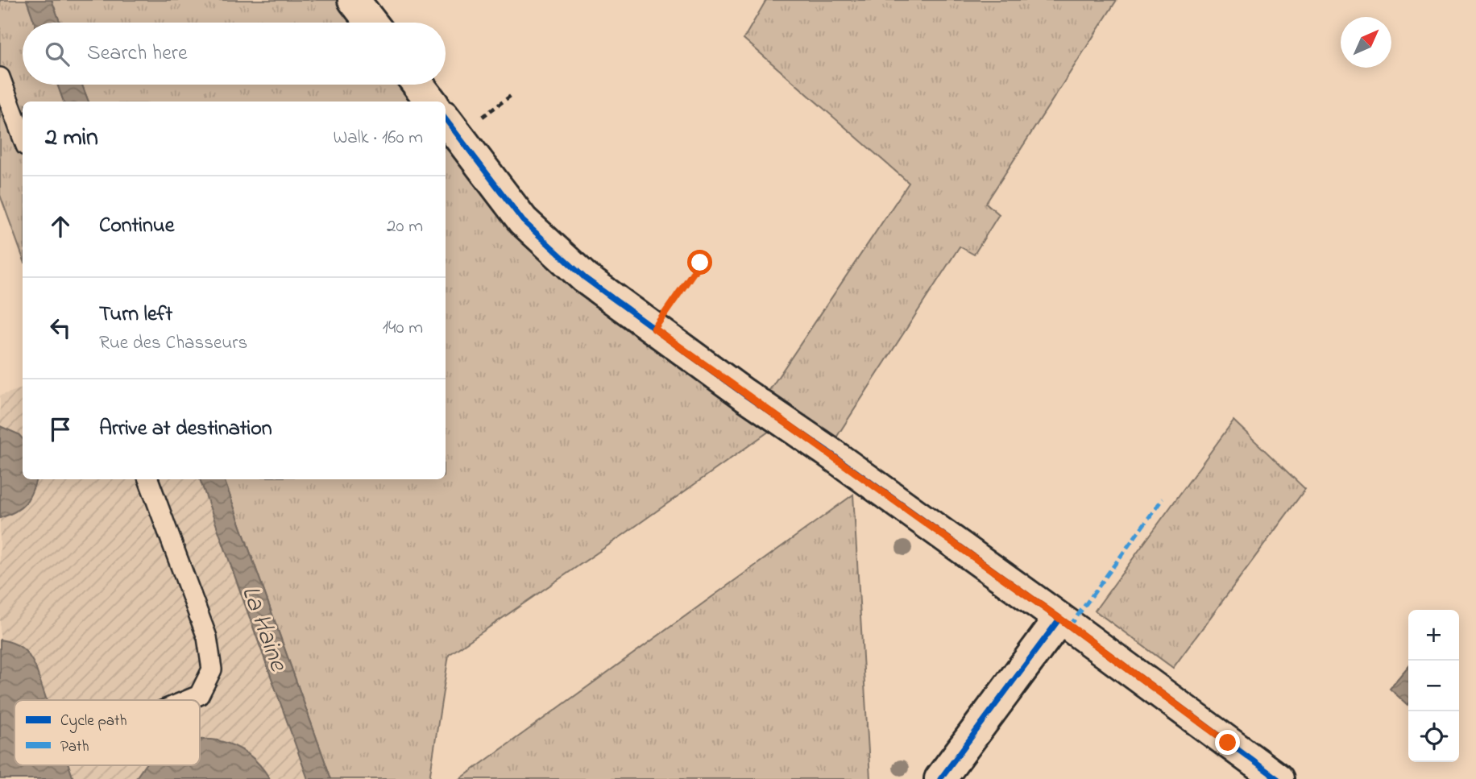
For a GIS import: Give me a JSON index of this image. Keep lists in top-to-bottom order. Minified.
{"water":["La Haine"],"legend":["Cycle path","Path"],"north":"top right","page":{"search":"Search here","heading":["2 min","Walk · 160 m"],"list":[["Continue","20 m"],["Turn left","Rue des Chasseurs","140 m"],"Arrive at destination"],"map_buttons":["+","−"]}}
